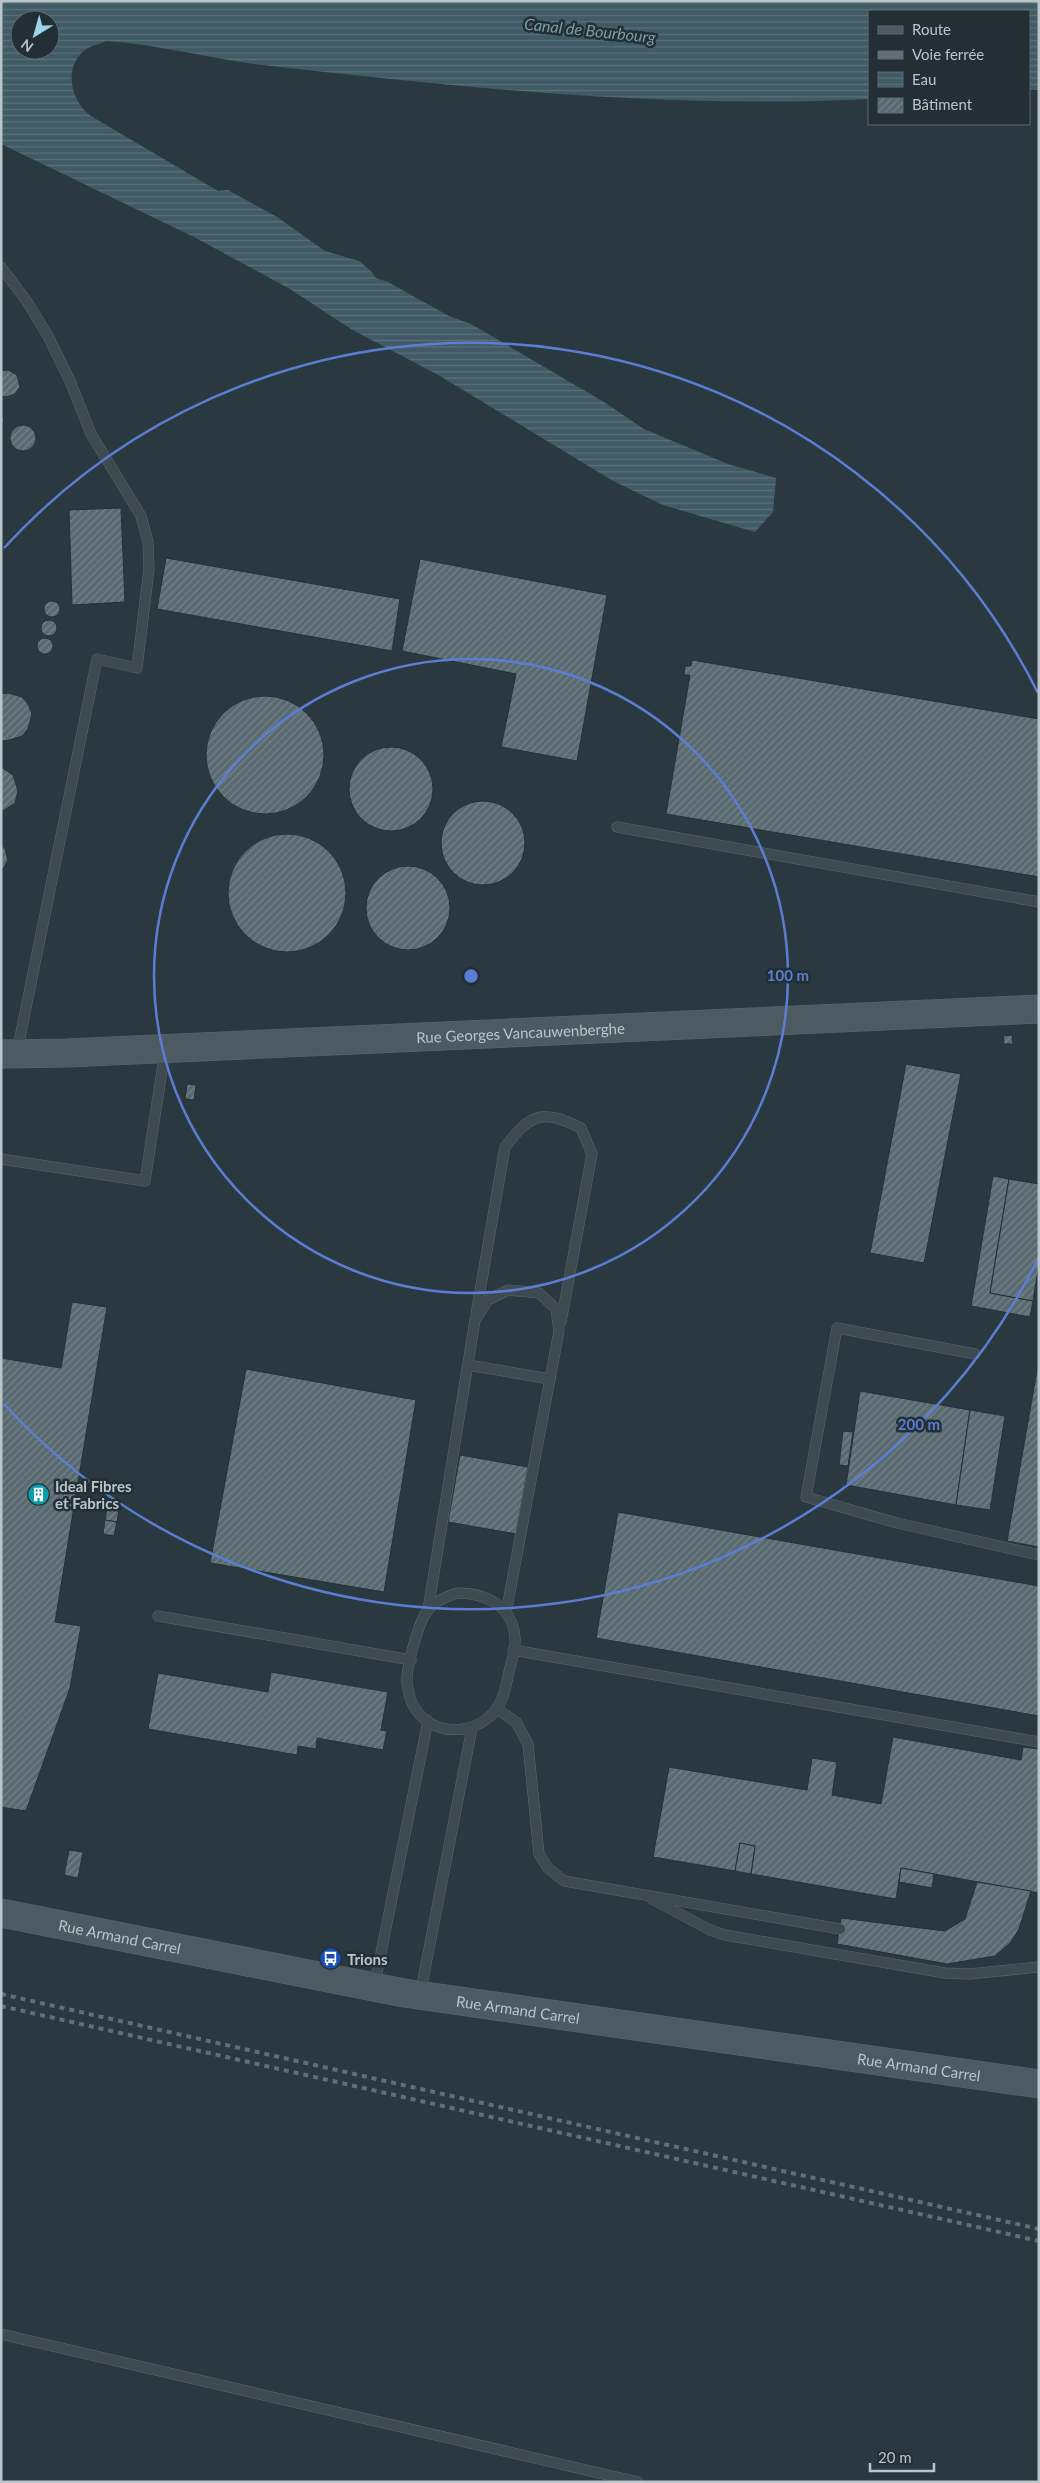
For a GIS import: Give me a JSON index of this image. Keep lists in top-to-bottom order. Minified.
{"streets":{"street":["Rue Georges Vancauwenberghe","Rue Armand Carrel"]},"water":["Canal de Bourbourg"],"places":{"building":["Ideal Fibres et Fabrics"],"bus stop":["Trions"]},"legend":["Route","Voie ferrée","Eau","Bâtiment"],"scale_bar":"20 m","north":"bottom left","rings":["100 m","200 m"]}
